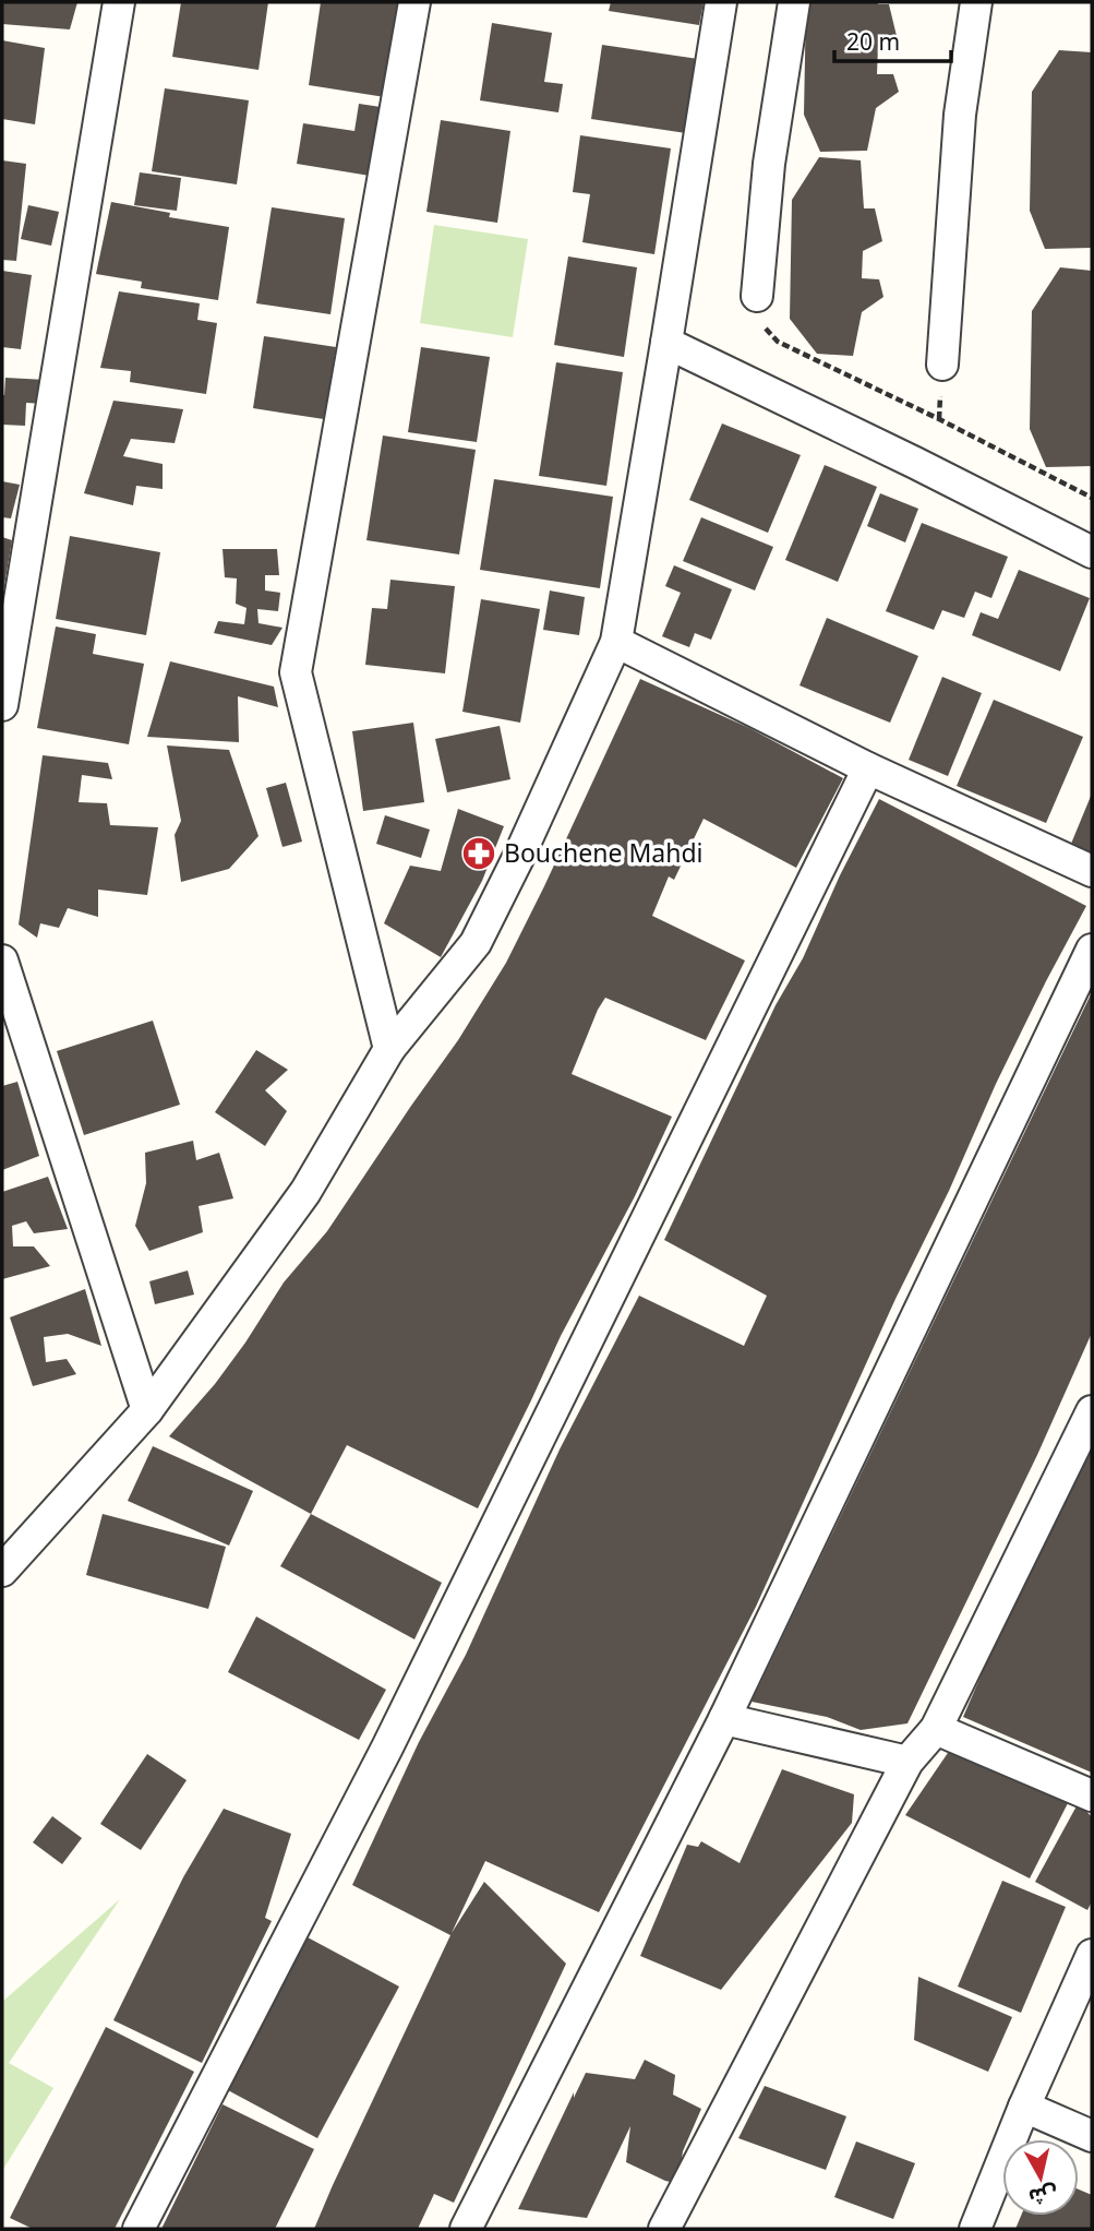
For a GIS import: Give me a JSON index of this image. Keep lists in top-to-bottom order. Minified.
{"places":{"pharmacy":["Bouchene Mahdi"]},"scale_bar":"20 m","north":"bottom"}
